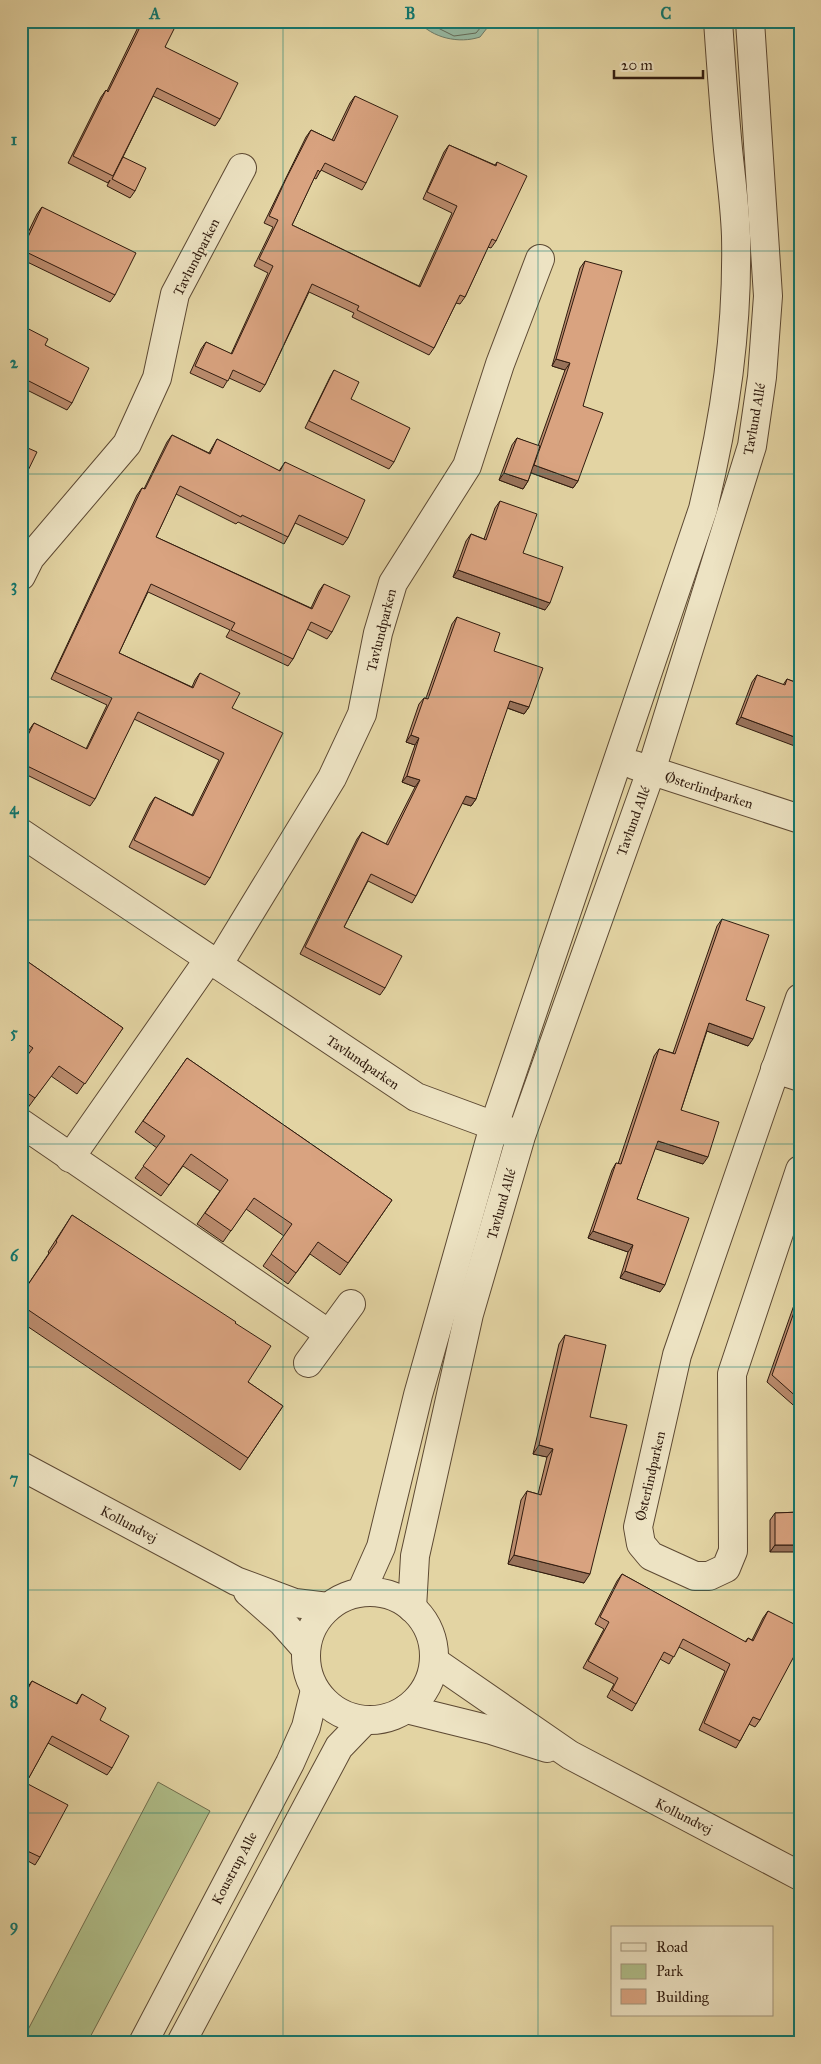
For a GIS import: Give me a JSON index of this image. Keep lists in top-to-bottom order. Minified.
{"streets":{"street":["Tavlundparken","Tavlund Allé","Østerlindparken","Kollundvej","Koustrup Alle"]},"crossings":[["Tavlundparken","Tavlund Allé"],["Tavlund Allé","Østerlindparken"],["Tavlund Allé","Kollundvej"],["Tavlund Allé","Koustrup Alle"],["Kollundvej","Koustrup Alle"]],"legend":["Road","Park","Building"],"scale_bar":"20 m","grid":{"columns":["A","B","C"],"rows":["1","2","3","4","5","6","7","8","9"]}}
